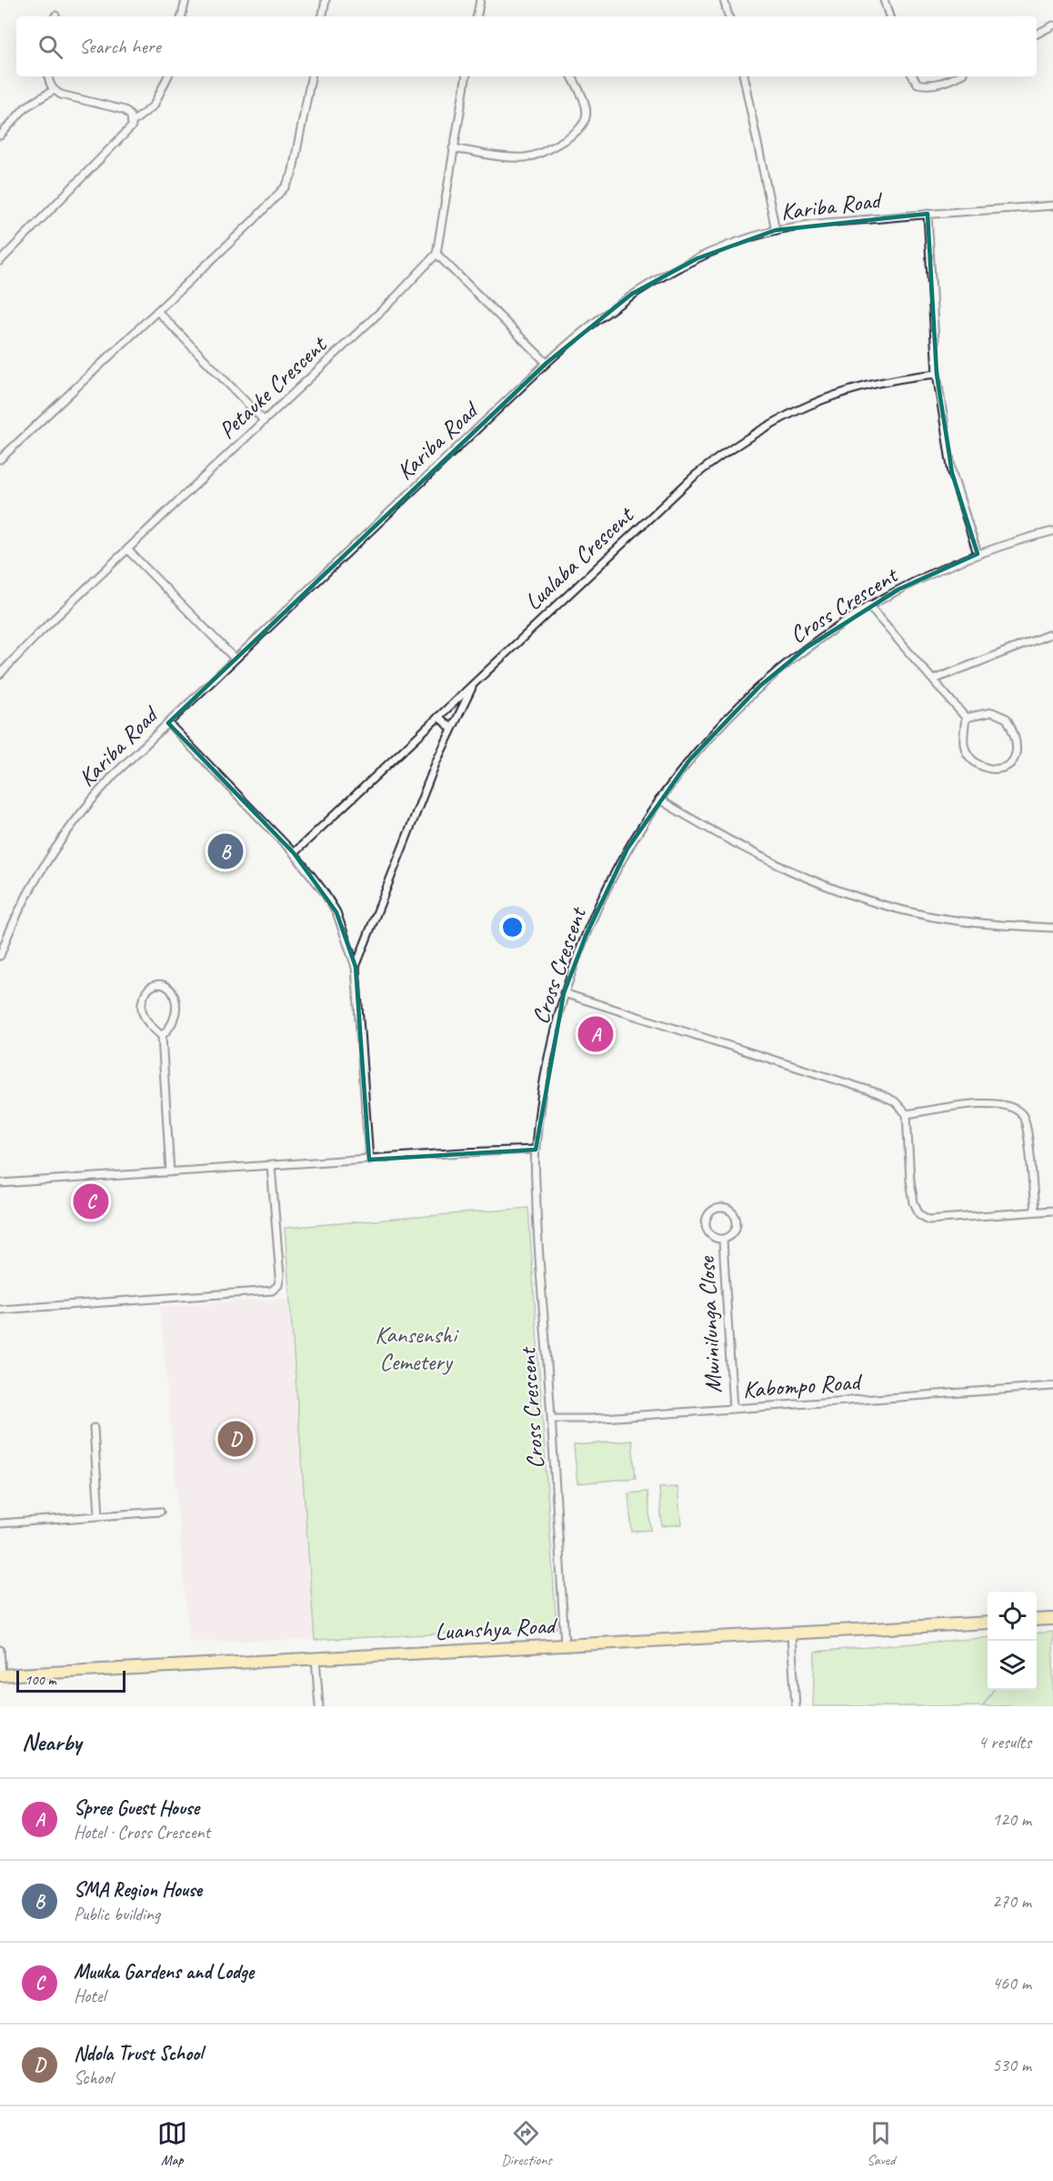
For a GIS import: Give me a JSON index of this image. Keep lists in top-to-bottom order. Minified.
{"streets":{"highway":["Luanshya Road"],"street":["Kariba Road","Petauke Crescent","Lualaba Crescent","Cross Crescent","Mwinilunga Close","Kabompo Road"]},"crossings":[["Cross Crescent","Kabompo Road"],["Cross Crescent","Luanshya Road"],["Mwinilunga Close","Kabompo Road"]],"parks":["Kansenshi Cemetery"],"scale_bar":"100 m","page":{"search":"Search here","pins":["B","A","C","D"],"scale":"100 m","heading":["Nearby","4 results"],"list":[{"mark":"A","name":"Spree Guest House","note":"Hotel · Cross Crescent","value":"120 m"},{"mark":"B","name":"SMA Region House","note":"Public building","value":"270 m"},{"mark":"C","name":"Muuka Gardens and Lodge","note":"Hotel","value":"460 m"},{"mark":"D","name":"Ndola Trust School","note":"School","value":"530 m"}],"nav":["Map","Directions","Saved"]}}
